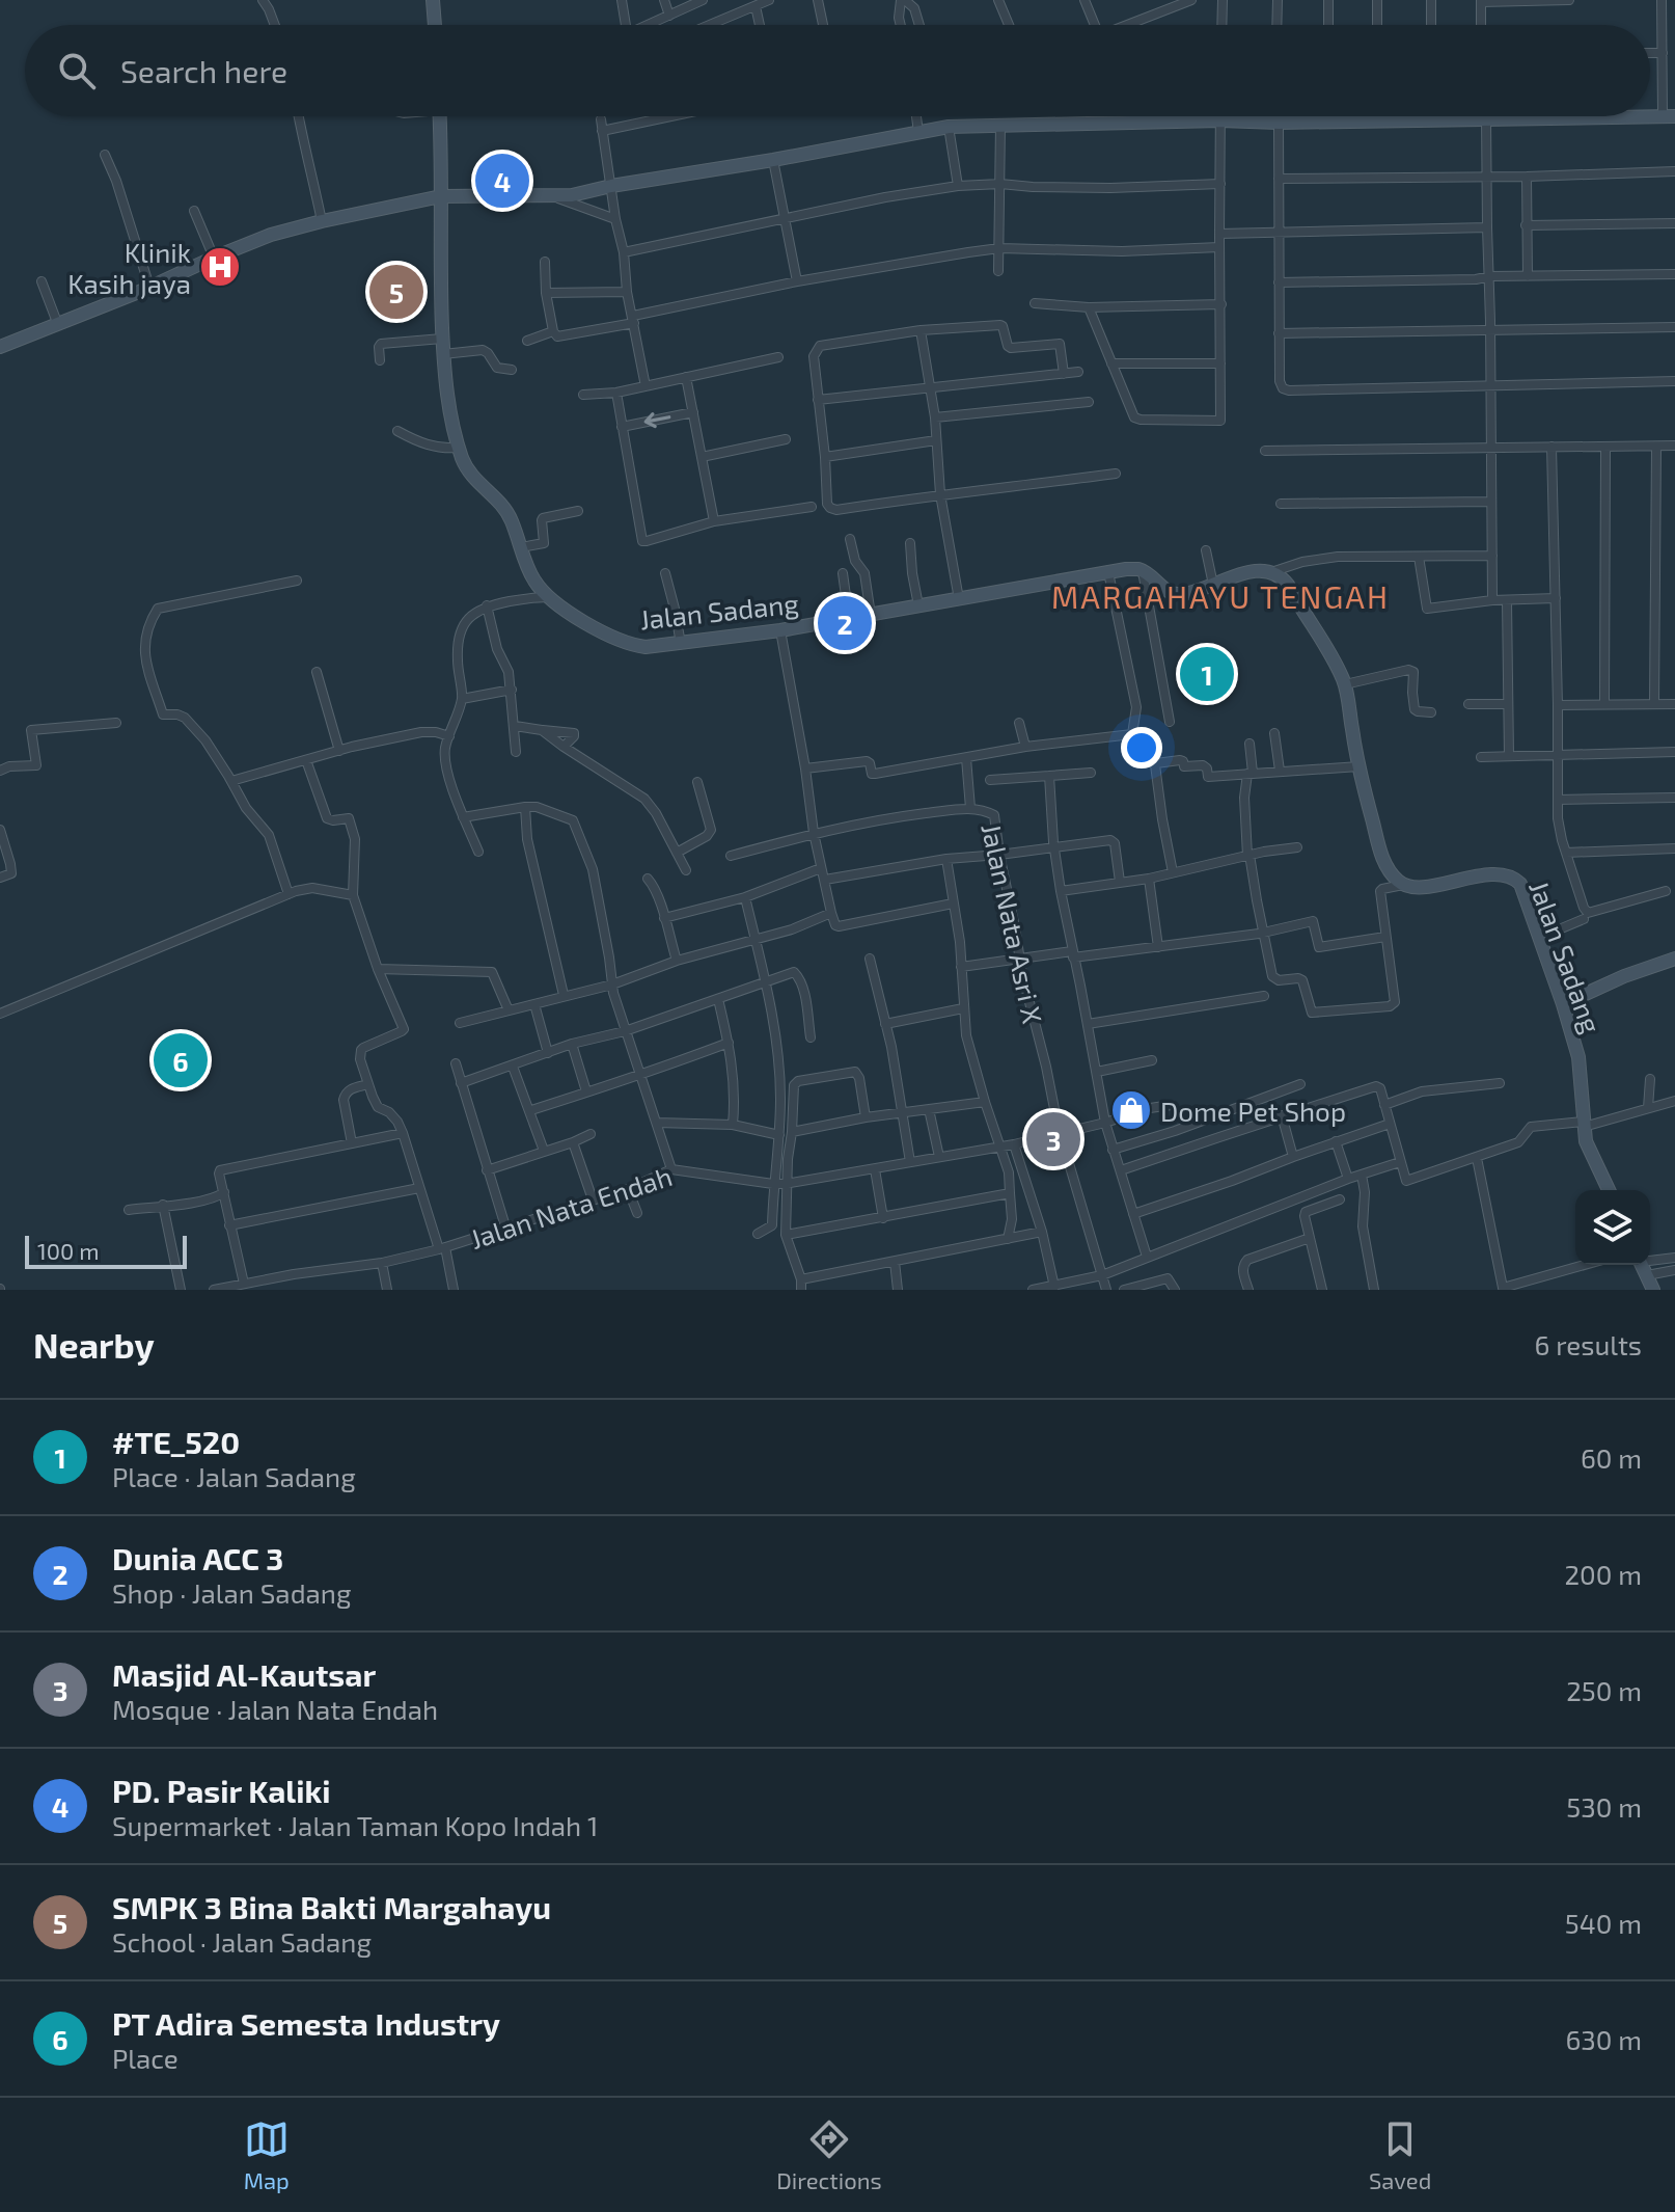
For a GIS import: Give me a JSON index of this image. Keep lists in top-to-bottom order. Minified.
{"streets":{"street":["Jalan Sadang","Jalan Nata Asri X","Jalan Nata Endah"]},"crossings":[["Jalan Nata Asri X","Jalan Nata Endah"]],"districts":["MARGAHAYU TENGAH"],"places":{"hospital":["Klinik Kasih jaya"],"shop":["Dome Pet Shop"]},"scale_bar":"100 m","page":{"search":"Search here","pins":["4","5","2","1","6","3"],"scale":"100 m","heading":["Nearby","6 results"],"list":[{"mark":"1","name":"#TE_520","note":"Place · Jalan Sadang","value":"60 m"},{"mark":"2","name":"Dunia ACC 3","note":"Shop · Jalan Sadang","value":"200 m"},{"mark":"3","name":"Masjid Al-Kautsar","note":"Mosque · Jalan Nata Endah","value":"250 m"},{"mark":"4","name":"PD. Pasir Kaliki","note":"Supermarket · Jalan Taman Kopo Indah 1","value":"530 m"},{"mark":"5","name":"SMPK 3 Bina Bakti Margahayu","note":"School · Jalan Sadang","value":"540 m"},{"mark":"6","name":"PT Adira Semesta Industry","note":"Place","value":"630 m"}],"nav":["Map","Directions","Saved"]}}
